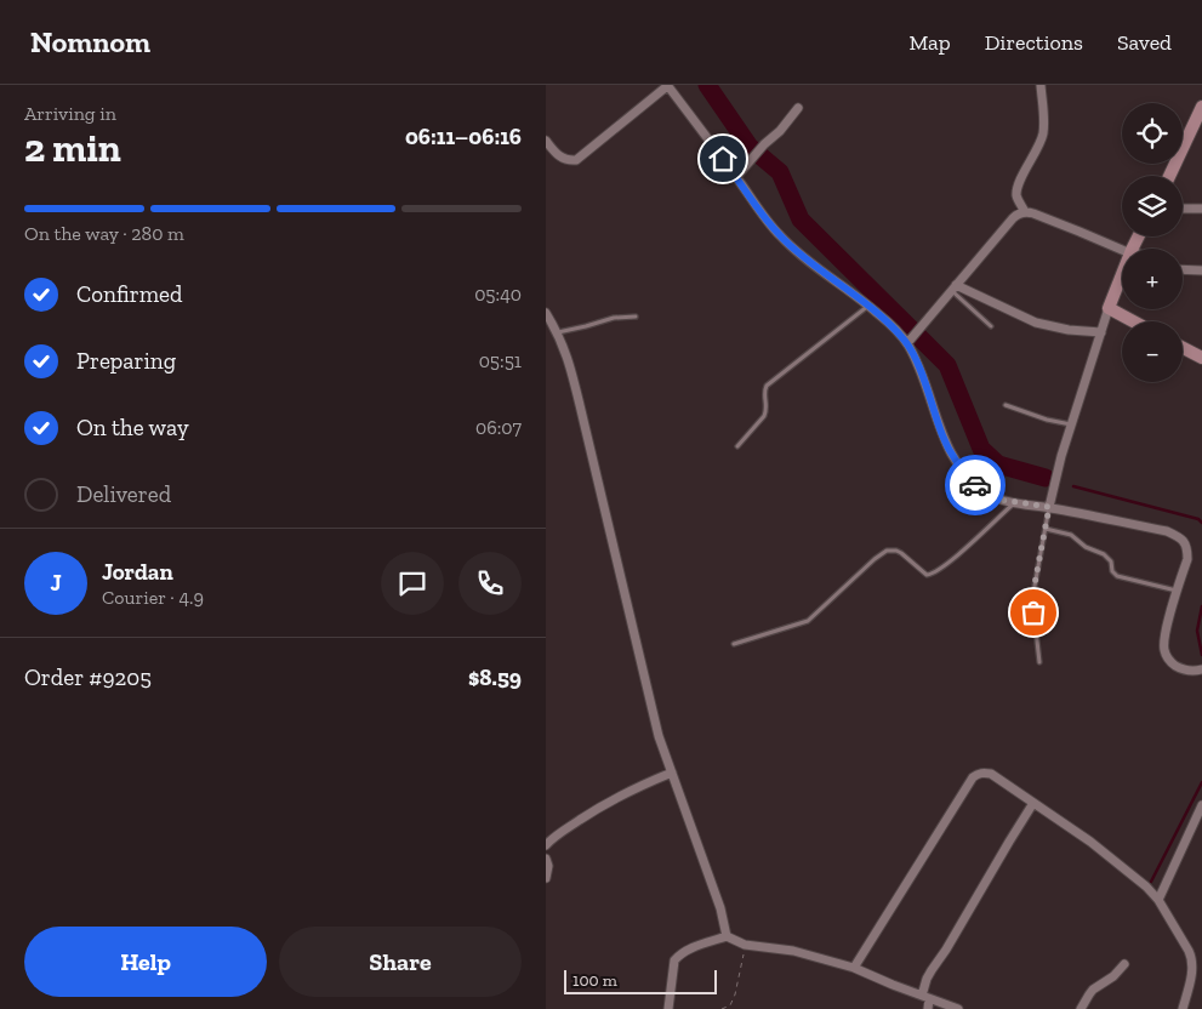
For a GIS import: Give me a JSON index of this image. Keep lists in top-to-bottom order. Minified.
{"scale_bar":"100 m","page":{"header":"Nomnom","nav":["Map","Directions","Saved"],"heading":["2 min","Arriving in","06:11–06:16"],"panel":["Jordan","Courier · 4.9","Order #9205","$8.59"],"map_buttons":["+","−"],"bar":"On the way · 280 m","list":[["Confirmed","05:40"],["Preparing","05:51"],["On the way","06:07"],"Delivered"],"round":"J","buttons":["Help","Share"],"scale":"100 m"}}
